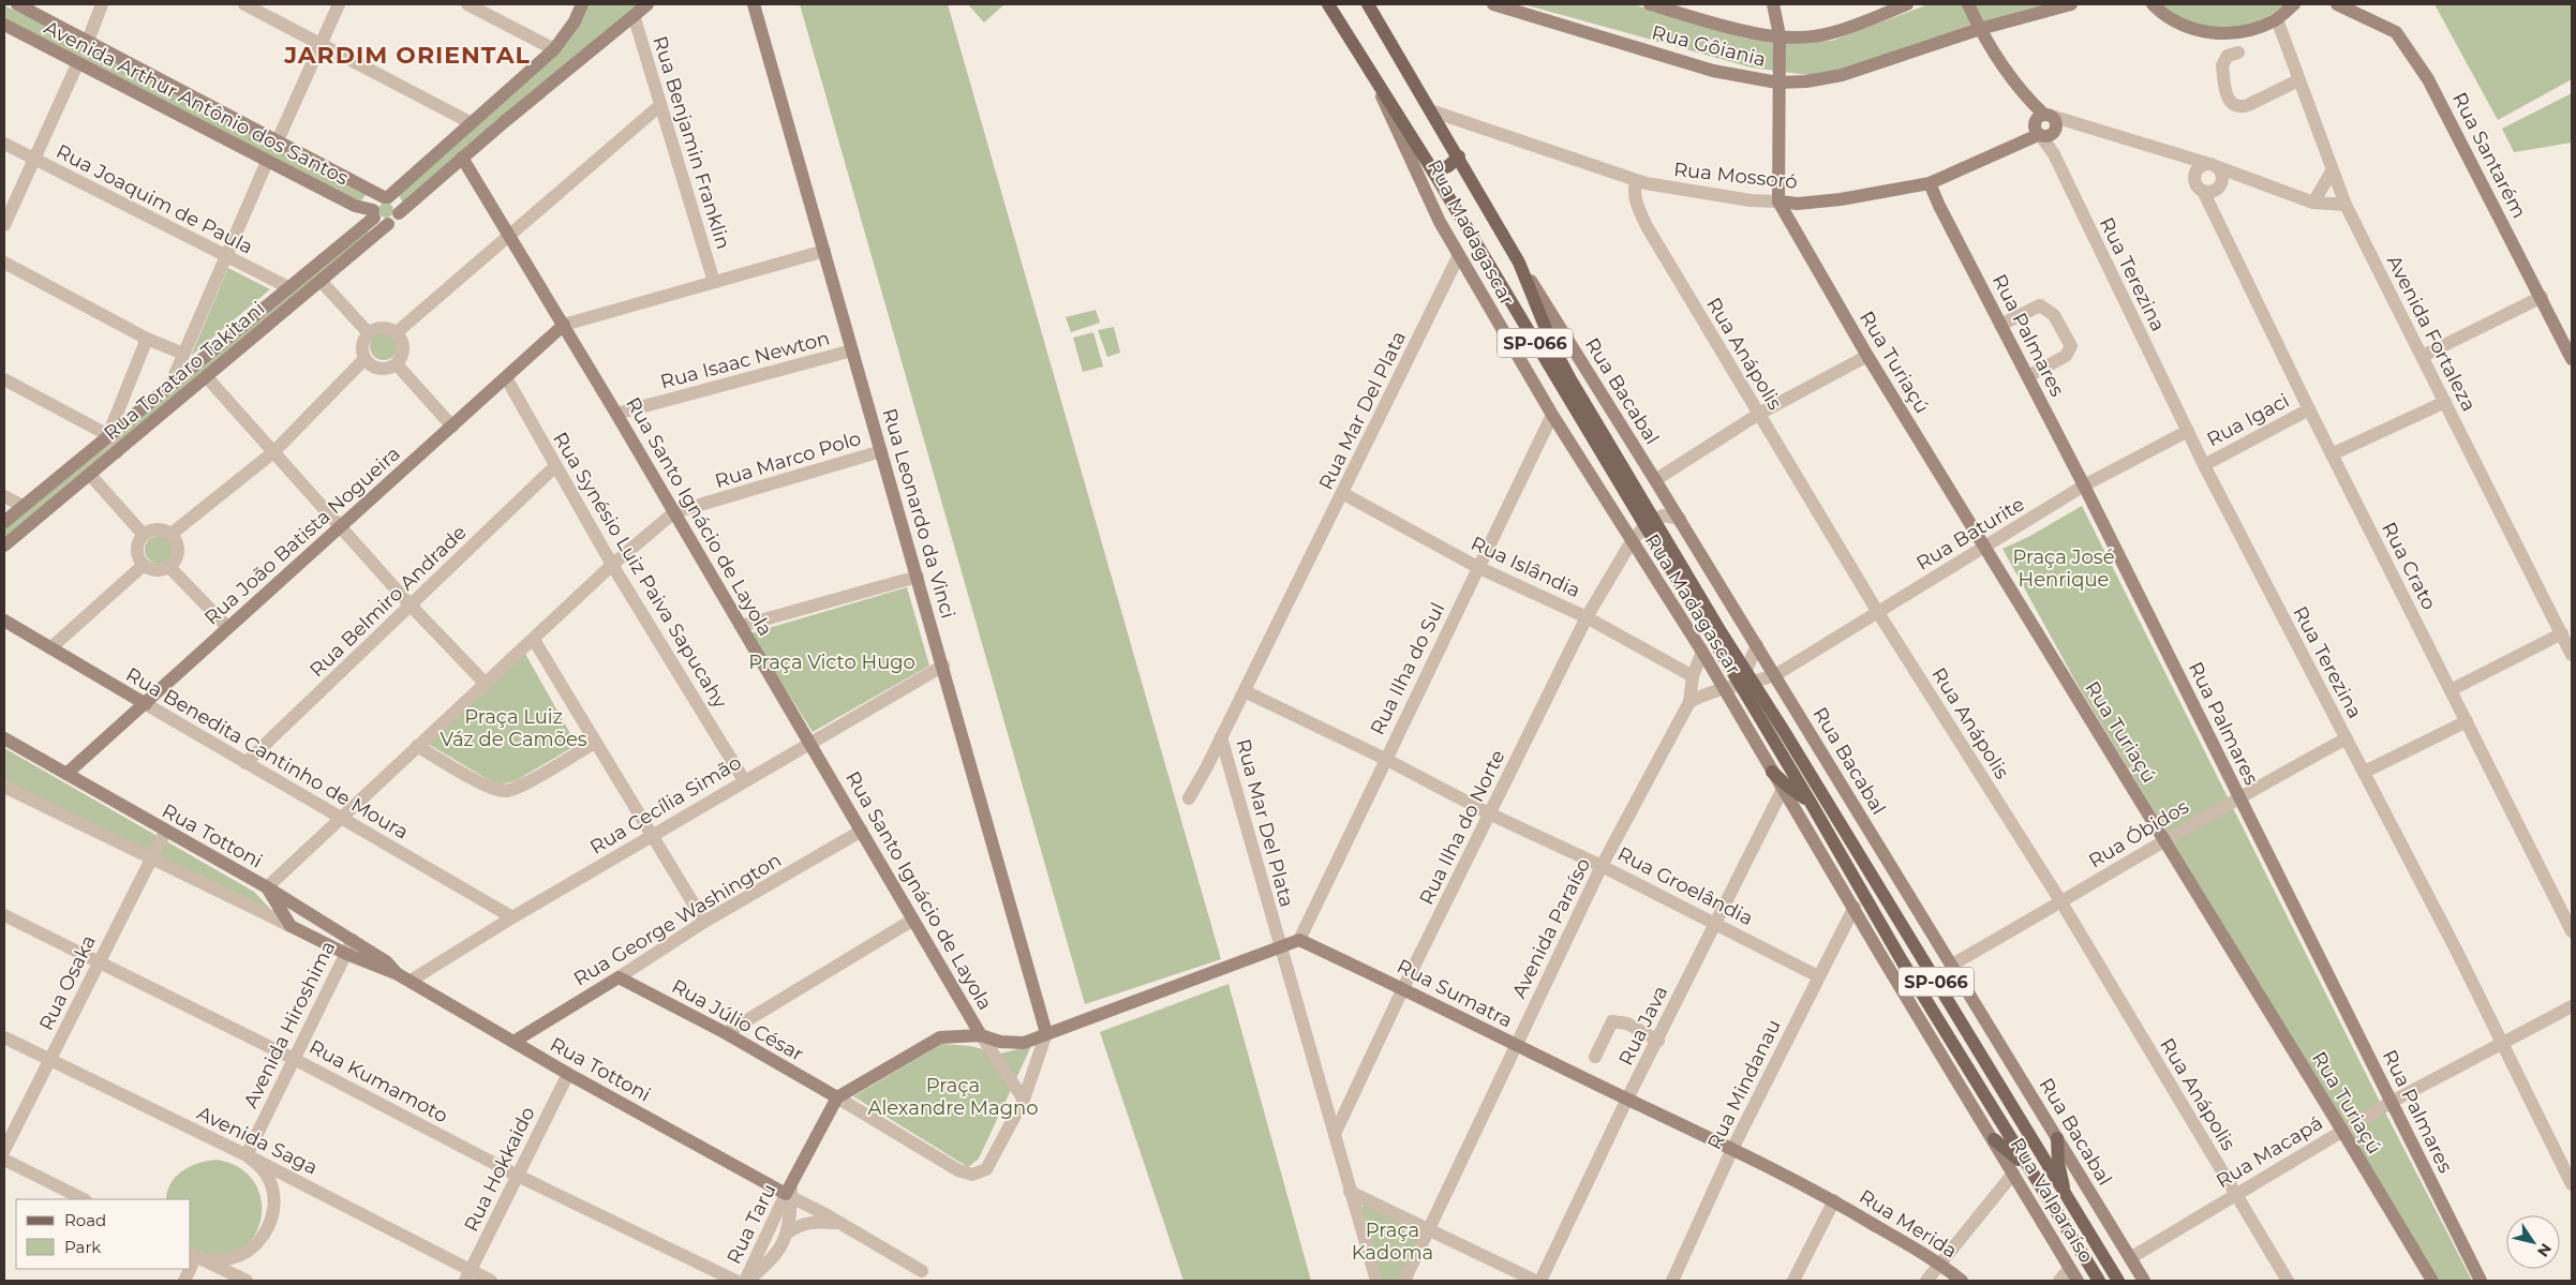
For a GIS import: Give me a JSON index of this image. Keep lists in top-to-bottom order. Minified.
{"streets":{"main road":["SP-066"],"street":["Rua Gôiania","Avenida Arthur Antônio dos Santos","Rua Benjamin Franklin","Rua Santarém","Rua Mossoró","Rua Joaquim de Paula","Rua Madagascar","Rua Terezina","Avenida Fortaleza","Rua Palmares","Rua Anápolis","Rua Isaac Newton","Rua Turiaçú","Rua Torataro Takitani","Rua Bacabal","Rua Mar Del Plata","Rua Igaci","Rua Marco Polo","Rua Leonardo da Vinci","Rua Santo Ignácio de Layola","Rua Baturite","Rua João Batista Nogueira","Rua Crato","Rua Islândia","Rua Synésio Luiz Paiva Sapucahy","Rua Belmiro Andrade","Rua Ilha do Sul","Rua Benedita Cantinho de Moura","Rua Cecília Simão","Rua Ilha do Norte","Rua Óbidos","Rua Tottoni","Rua Groelândia","Rua George Washington","Avenida Paraíso","Rua Osaka","Rua Sumatra","Rua Júlio César","Avenida Hiroshima","Rua Java","Rua Kumamoto","Rua Mindanau","Avenida Saga","Rua Macapá","Rua Hokkaido","Rua Valparaíso","Rua Taru","Rua Merida"]},"crossings":[["Rua Gôiania","Rua Terezina"],["Avenida Arthur Antônio dos Santos","Rua Torataro Takitani"],["Rua Mossoró","Rua Terezina"],["Rua Mossoró","Rua Palmares"],["Rua Mossoró","SP-066"],["Rua Mossoró","Rua Anápolis"],["Rua Mossoró","Rua Turiaçú"],["Rua Madagascar","SP-066"],["Rua Madagascar","Rua Mar Del Plata"],["Rua Madagascar","Rua Baturite"],["Rua Madagascar","Rua Ilha do Sul"],["Rua Madagascar","Rua Ilha do Norte"],["Rua Madagascar","Avenida Paraíso"],["Rua Madagascar","Rua Java"],["Rua Madagascar","Rua Mindanau"],["Rua Madagascar","Rua Valparaíso"],["Rua Terezina","Rua Igaci"],["Rua Terezina","Rua Baturite"],["Rua Terezina","Rua Óbidos"],["Rua Terezina","Rua Macapá"],["Rua Palmares","Rua Baturite"],["Rua Palmares","Rua Óbidos"],["Rua Palmares","Rua Macapá"],["SP-066","Rua Bacabal"],["SP-066","Rua Baturite"],["SP-066","Rua Ilha do Norte"],["Rua Anápolis","Rua Baturite"],["Rua Anápolis","Rua Óbidos"],["Rua Anápolis","Rua Macapá"],["Rua Isaac Newton","Rua Leonardo da Vinci"],["Rua Isaac Newton","Rua Santo Ignácio de Layola"],["Rua Turiaçú","Rua Baturite"],["Rua Turiaçú","Rua Óbidos"],["Rua Turiaçú","Rua Macapá"],["Rua Bacabal","Rua Baturite"],["Rua Bacabal","Rua Óbidos"],["Rua Bacabal","Rua Macapá"],["Rua Mar Del Plata","Rua Islândia"],["Rua Mar Del Plata","Rua Ilha do Norte"],["Rua Mar Del Plata","Rua Groelândia"],["Rua Igaci","Rua Crato"],["Rua Marco Polo","Rua Leonardo da Vinci"],["Rua Marco Polo","Rua Santo Ignácio de Layola"],["Rua Leonardo da Vinci","Rua Cecília Simão"],["Rua Santo Ignácio de Layola","Rua João Batista Nogueira"],["Rua Santo Ignácio de Layola","Rua Cecília Simão"],["Rua Santo Ignácio de Layola","Rua George Washington"],["Rua Baturite","Avenida Paraíso"],["Rua João Batista Nogueira","Rua Synésio Luiz Paiva Sapucahy"],["Rua João Batista Nogueira","Rua Benedita Cantinho de Moura"],["Rua João Batista Nogueira","Rua Tottoni"],["Rua Islândia","Rua Ilha do Sul"],["Rua Islândia","Rua Ilha do Norte"],["Rua Islândia","Avenida Paraíso"],["Rua Synésio Luiz Paiva Sapucahy","Rua Belmiro Andrade"],["Rua Synésio Luiz Paiva Sapucahy","Rua Cecília Simão"],["Rua Belmiro Andrade","Rua Benedita Cantinho de Moura"],["Rua Ilha do Sul","Rua Groelândia"],["Rua Ilha do Sul","Rua Sumatra"],["Rua Benedita Cantinho de Moura","Rua Cecília Simão"],["Rua Cecília Simão","Rua Tottoni"],["Rua Ilha do Norte","Rua Groelândia"],["Rua Ilha do Norte","Rua Sumatra"],["Rua Tottoni","Rua George Washington"],["Rua Tottoni","Rua Osaka"],["Rua Tottoni","Avenida Hiroshima"],["Rua Tottoni","Rua Hokkaido"],["Rua Tottoni","Rua Taru"],["Rua Groelândia","Avenida Paraíso"],["Rua Groelândia","Rua Java"],["Rua Groelândia","Rua Mindanau"],["Rua George Washington","Rua Júlio César"],["Avenida Paraíso","Rua Sumatra"],["Rua Osaka","Rua Kumamoto"],["Rua Osaka","Avenida Saga"],["Rua Sumatra","Rua Java"],["Rua Sumatra","Rua Mindanau"],["Rua Sumatra","Rua Merida"],["Rua Júlio César","Rua Taru"],["Avenida Hiroshima","Rua Kumamoto"],["Avenida Hiroshima","Avenida Saga"],["Rua Kumamoto","Rua Hokkaido"],["Avenida Saga","Rua Hokkaido"]],"districts":["JARDIM ORIENTAL"],"parks":["Praça José Henrique","Praça Victo Hugo","Praça Luiz Váz de Camões","Praça Alexandre Magno","Praça Kadoma"],"legend":["Road","Park"],"north":"bottom right"}
